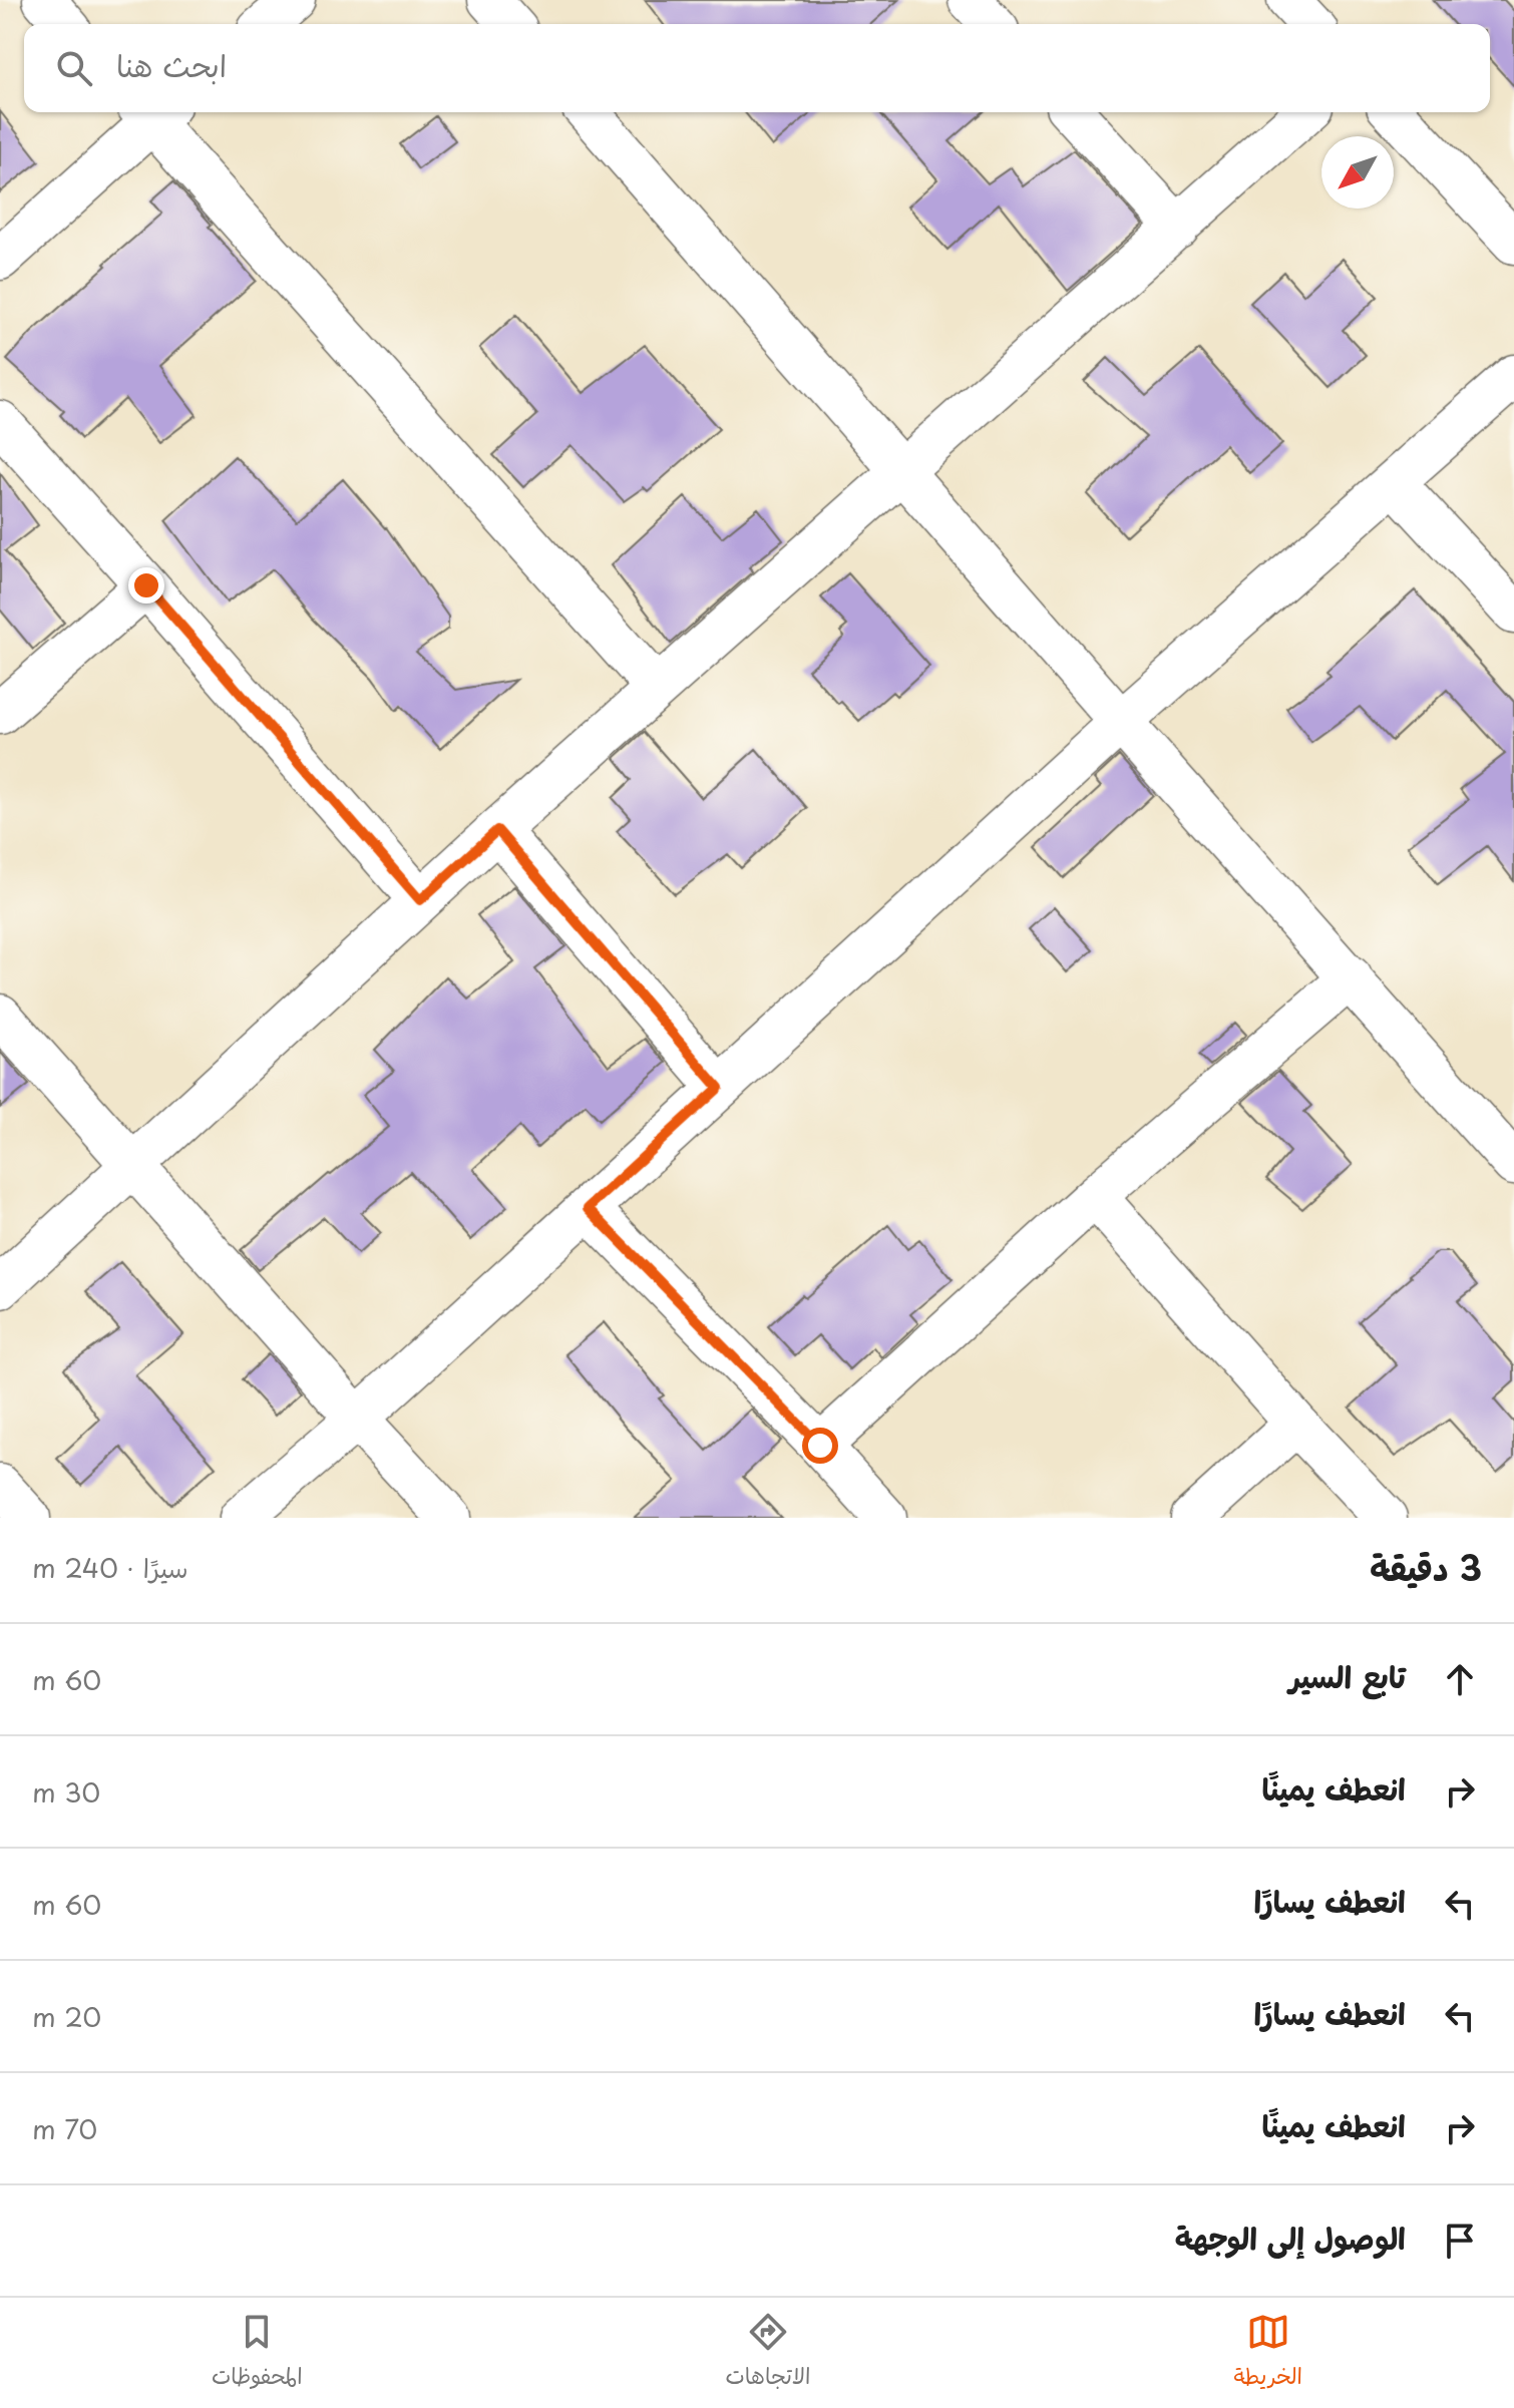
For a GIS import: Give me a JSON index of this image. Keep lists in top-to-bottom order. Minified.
{"north":"bottom left","page":{"search":"ابحث هنا","heading":["3 دقيقة","سيرًا · 240 m"],"list":[["تابع السير","60 m"],["انعطف يمينًا","30 m"],["انعطف يسارًا","60 m"],["انعطف يسارًا","20 m"],["انعطف يمينًا","70 m"],"الوصول إلى الوجهة"],"nav":["الخريطة","الاتجاهات","المحفوظات"]}}
